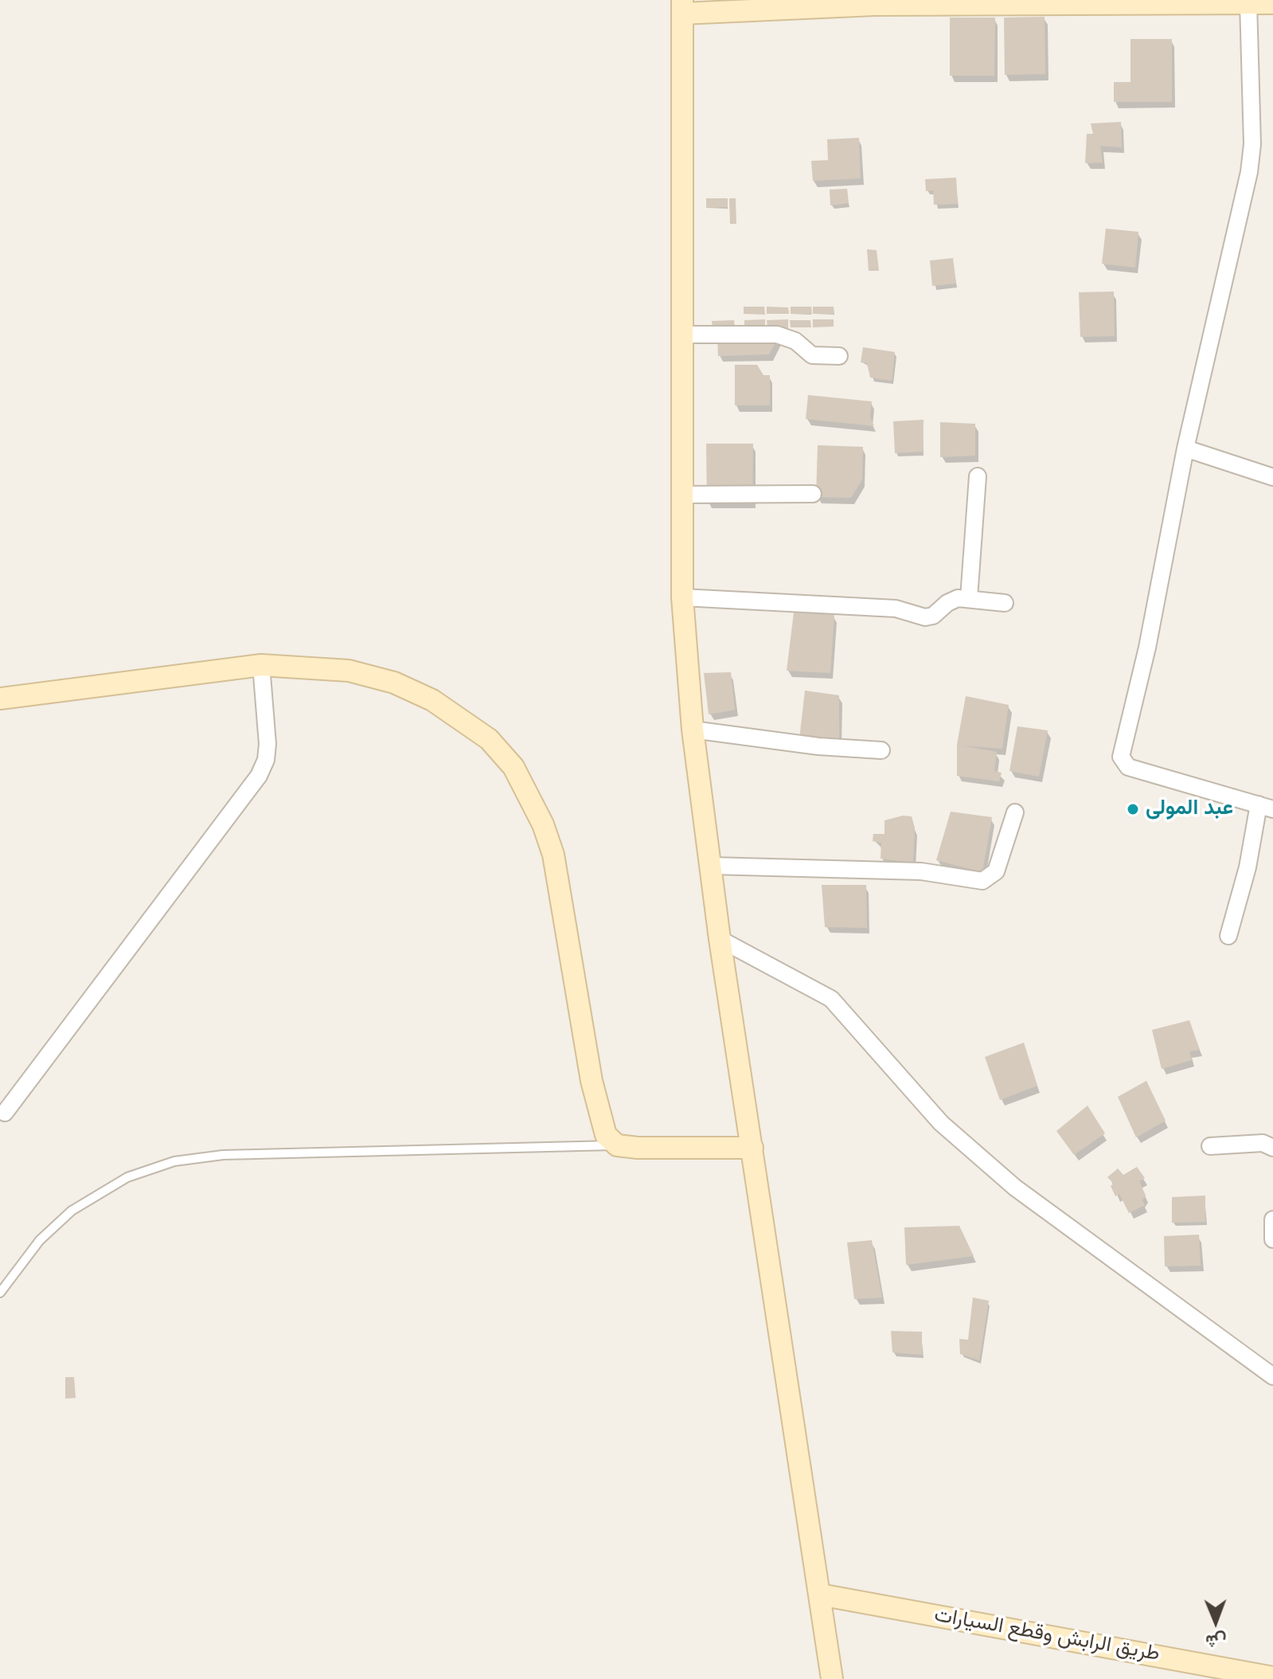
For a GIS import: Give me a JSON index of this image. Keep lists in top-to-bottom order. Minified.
{"streets":{"main road":["طريق الرابش وقطع السيارات"]},"places":["عبد المولى"],"north":"bottom"}
